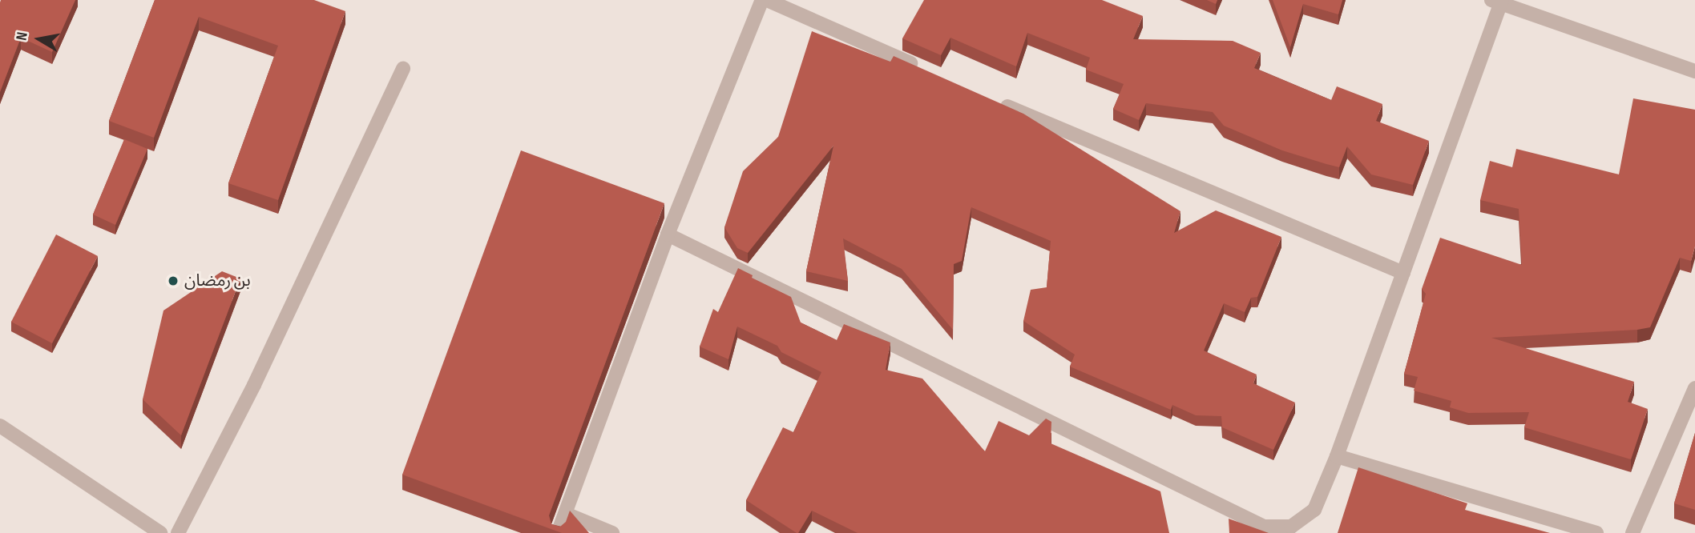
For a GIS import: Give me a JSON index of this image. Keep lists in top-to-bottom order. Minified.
{"places":["بن رمضان"],"north":"left"}
